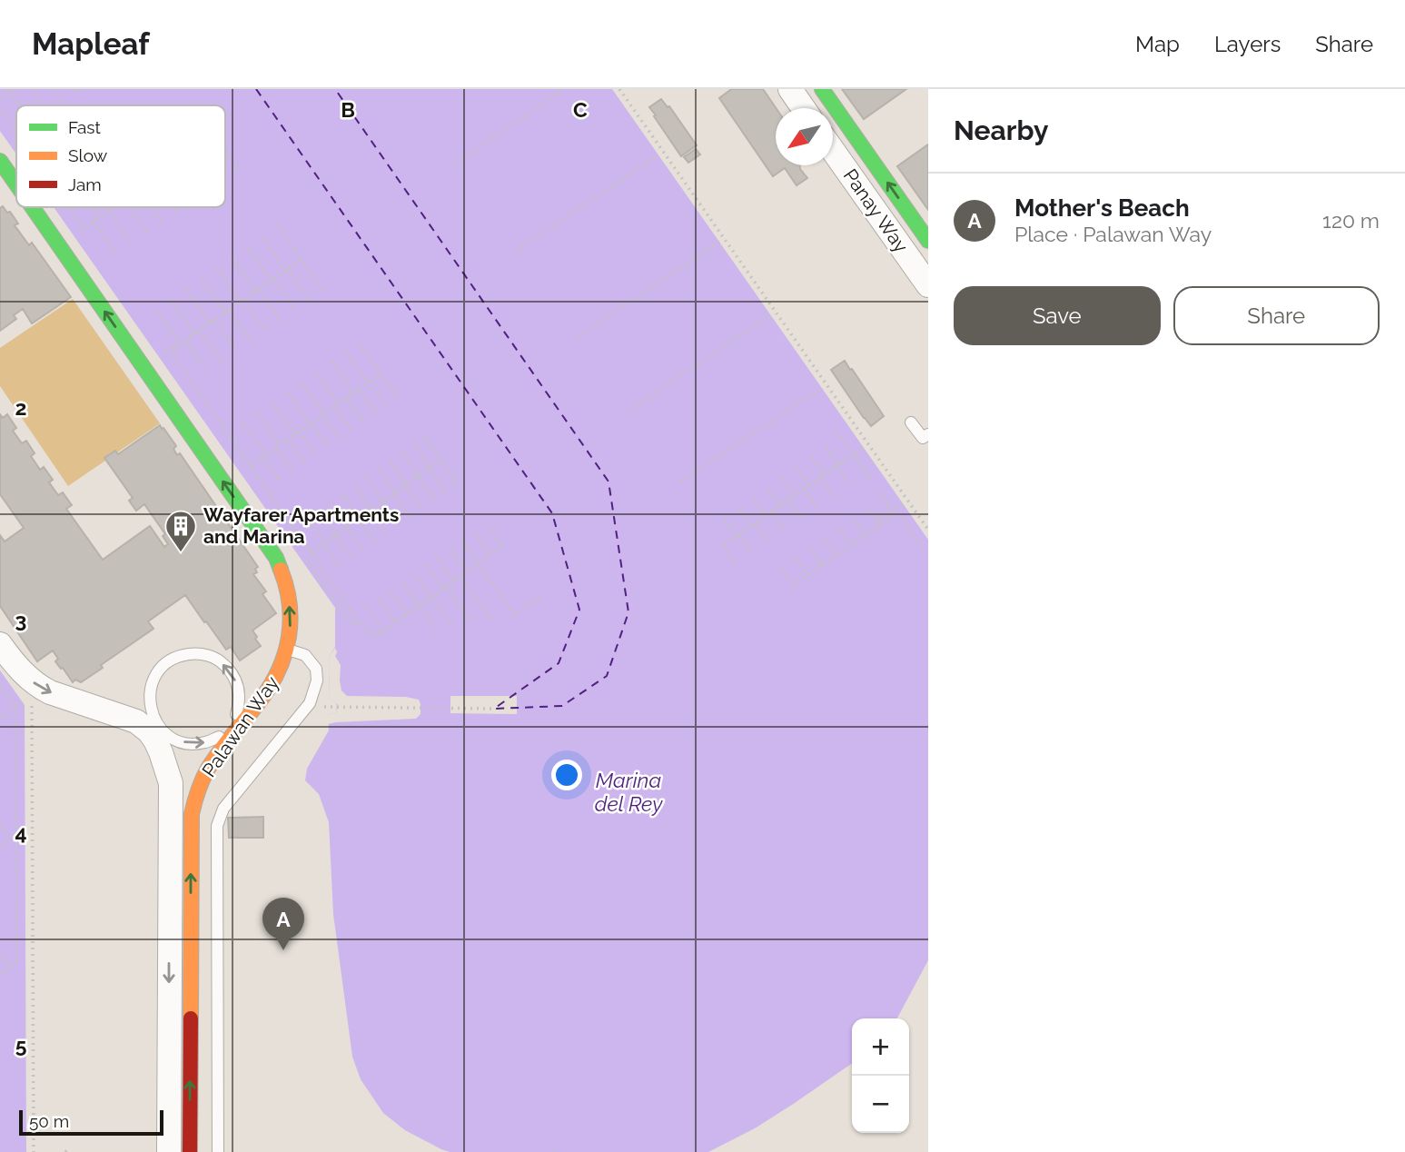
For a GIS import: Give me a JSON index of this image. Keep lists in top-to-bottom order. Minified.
{"streets":{"street":["Panay Way","Palawan Way"]},"water":["Marina del Rey"],"places":{"building":["Wayfarer Apartments and Marina"]},"legend":["Fast","Slow","Jam"],"scale_bar":"50 m","north":"bottom left","page":{"header":"Mapleaf","nav":["Map","Layers","Share"],"heading":"Nearby","list":[{"mark":"A","name":"Mother's Beach","note":"Place · Palawan Way","value":"120 m"}],"buttons":["Save","Share"],"pins":"A","map_buttons":["+","−"],"scale":"50 m"},"grid":{"columns":["B","C"],"rows":["2","3","4","5"]}}
